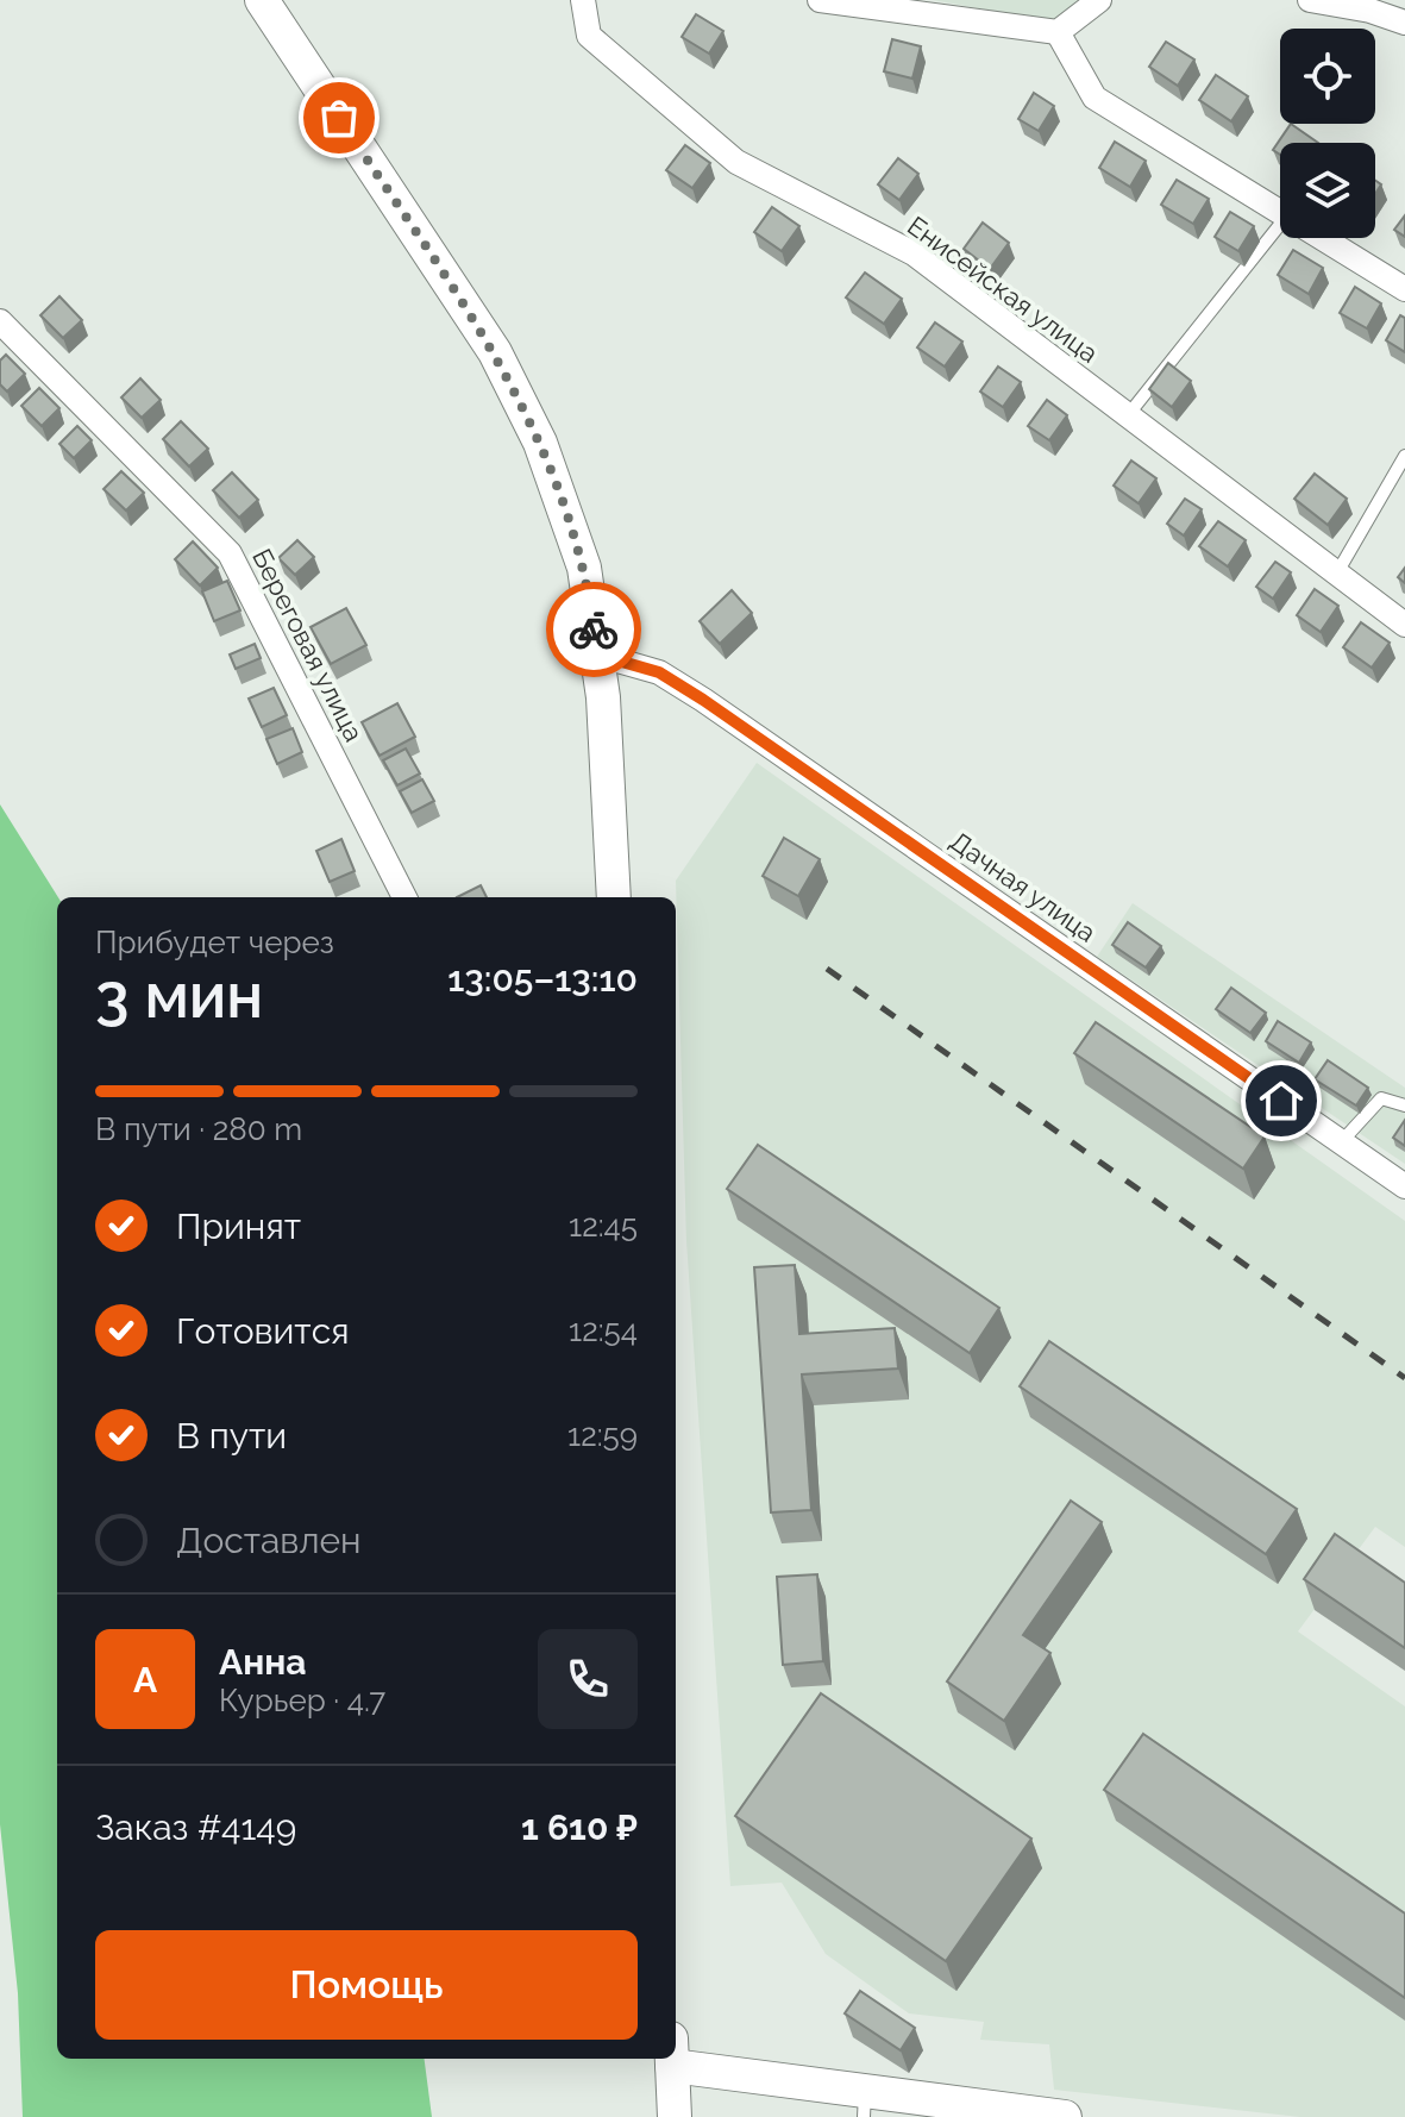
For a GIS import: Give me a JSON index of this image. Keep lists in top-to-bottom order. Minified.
{"streets":{"street":["Енисейская улица","Береговая улица","Дачная улица"]},"page":{"heading":["3 мин","Прибудет через","13:05–13:10"],"panel":["Анна","Курьер · 4.7","Заказ #4149","1 610 ₽"],"bar":"В пути · 280 m","list":[["Принят","12:45"],["Готовится","12:54"],["В пути","12:59"],"Доставлен"],"round":"А","buttons":"Помощь"}}
